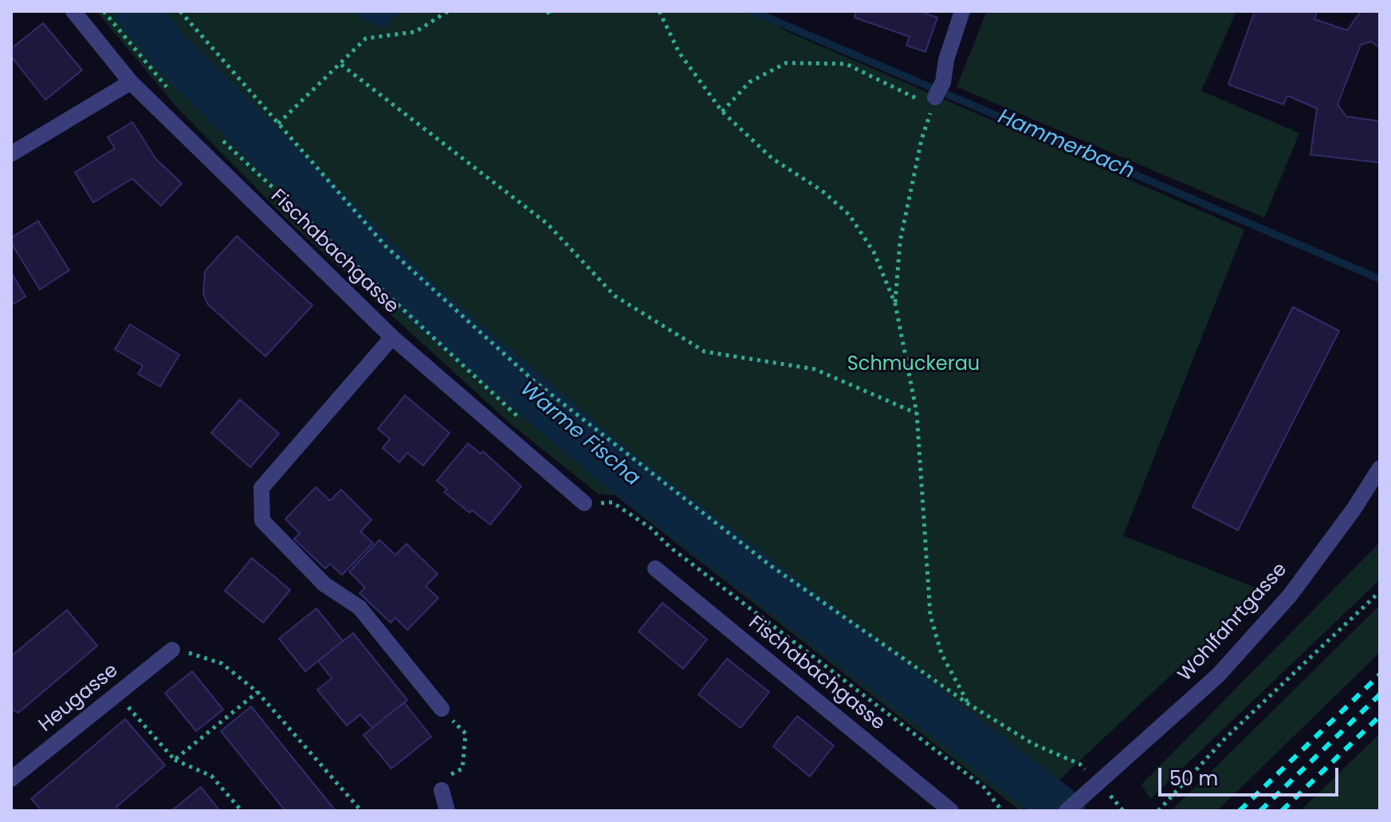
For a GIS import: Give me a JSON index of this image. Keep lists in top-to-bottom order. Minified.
{"streets":{"street":["Fischabachgasse","Wohlfahrtgasse","Heugasse"]},"water":["Hammerbach","Warme Fischa"],"parks":["Schmuckerau"],"scale_bar":"50 m"}
